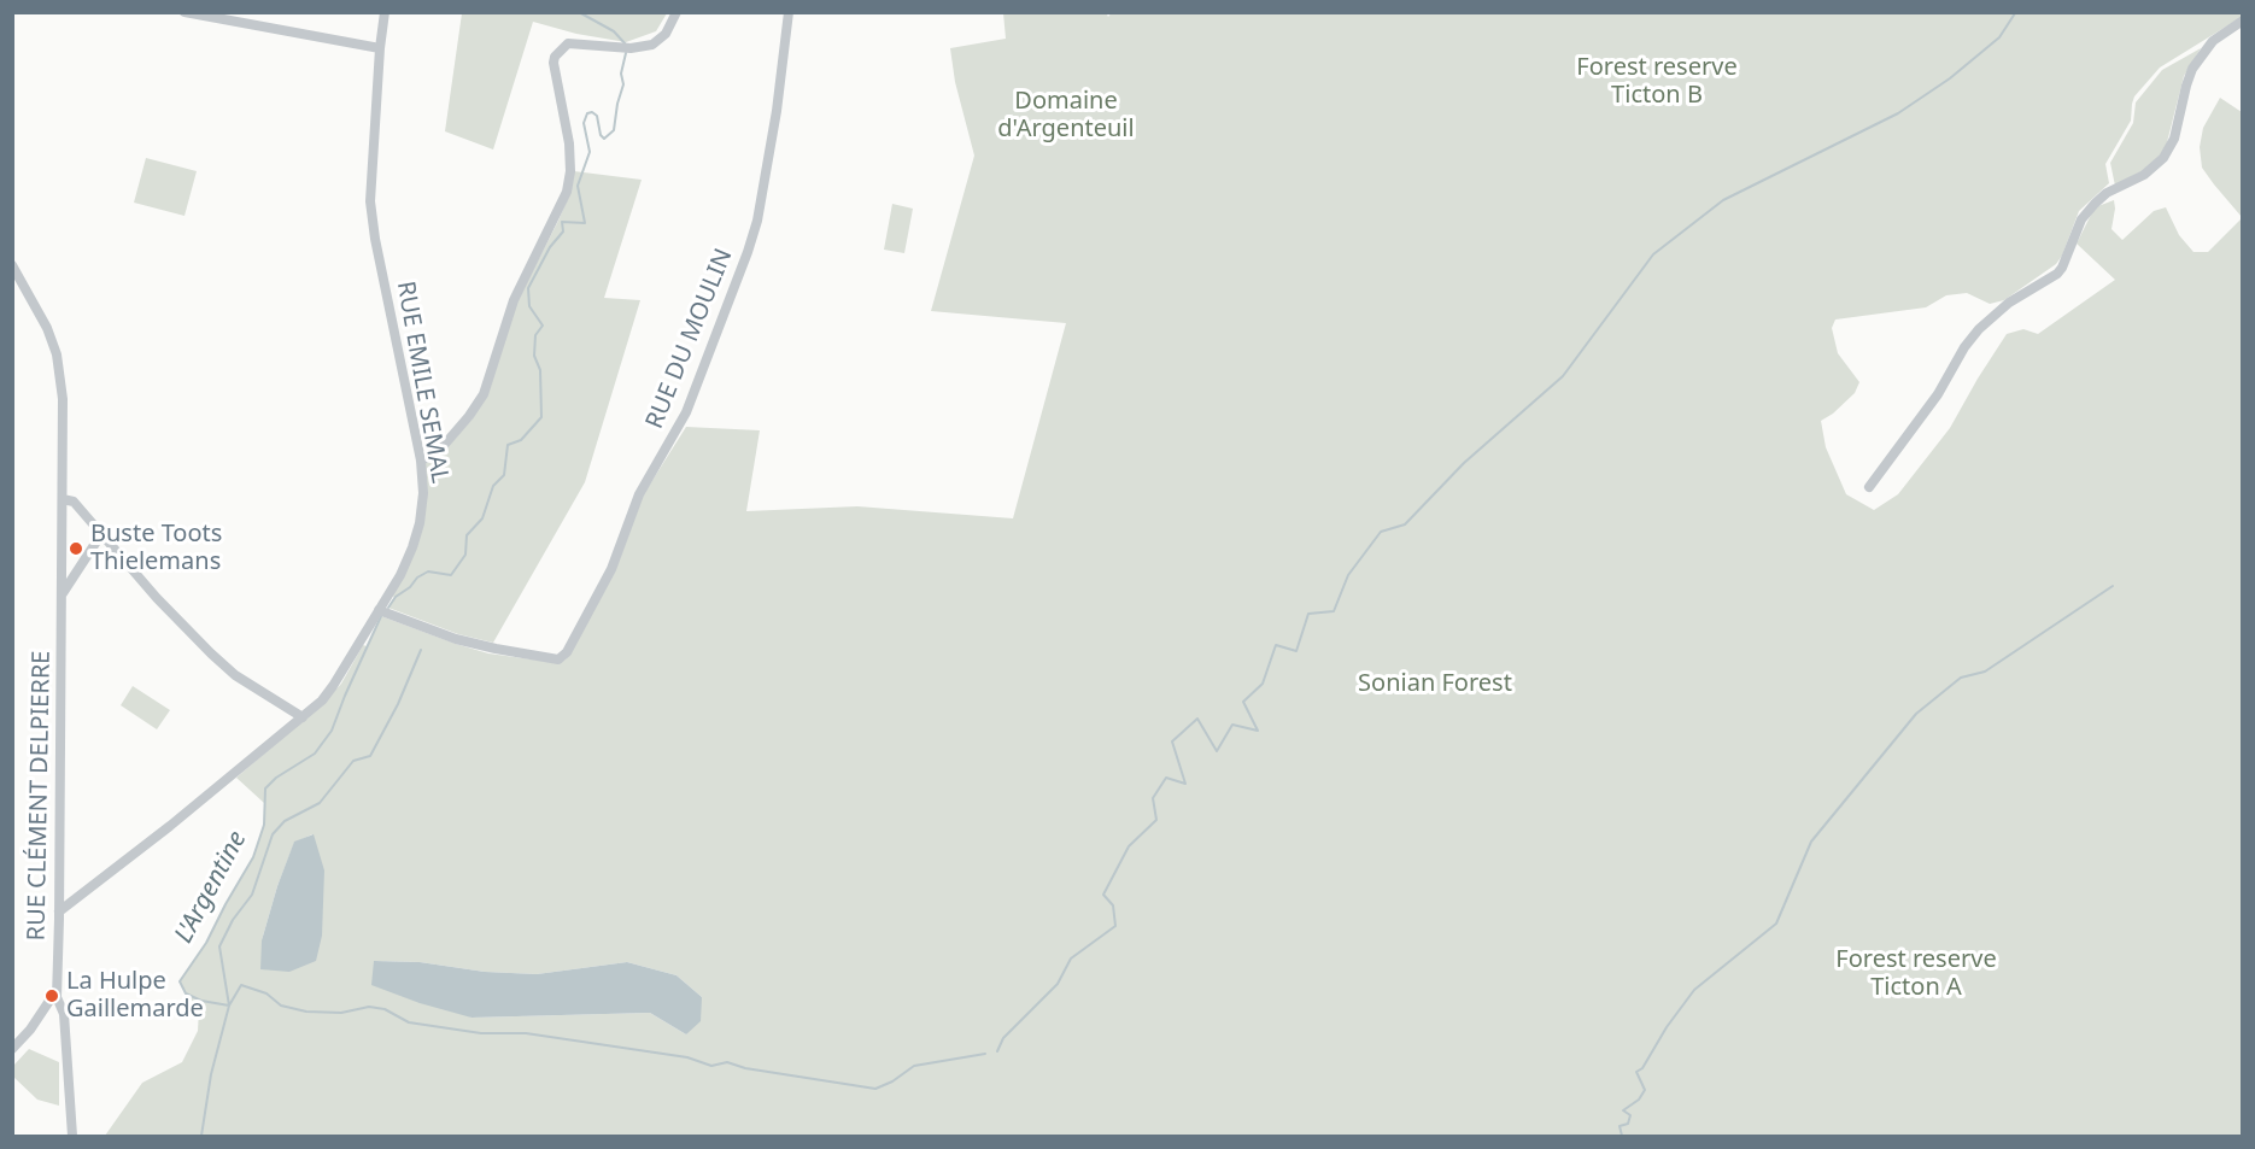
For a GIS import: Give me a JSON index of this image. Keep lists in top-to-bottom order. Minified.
{"streets":{"street":["RUE DU MOULIN","RUE EMILE SEMAL","RUE CLÉMENT DELPIERRE"]},"crossings":[["RUE DU MOULIN","RUE EMILE SEMAL"],["RUE EMILE SEMAL","RUE CLÉMENT DELPIERRE"]],"water":["L'Argentine"],"parks":["Forest reserve Ticton B","Domaine d'Argenteuil","Sonian Forest","Forest reserve Ticton A"],"places":["Buste Toots Thielemans","La Hulpe Gaillemarde"]}
